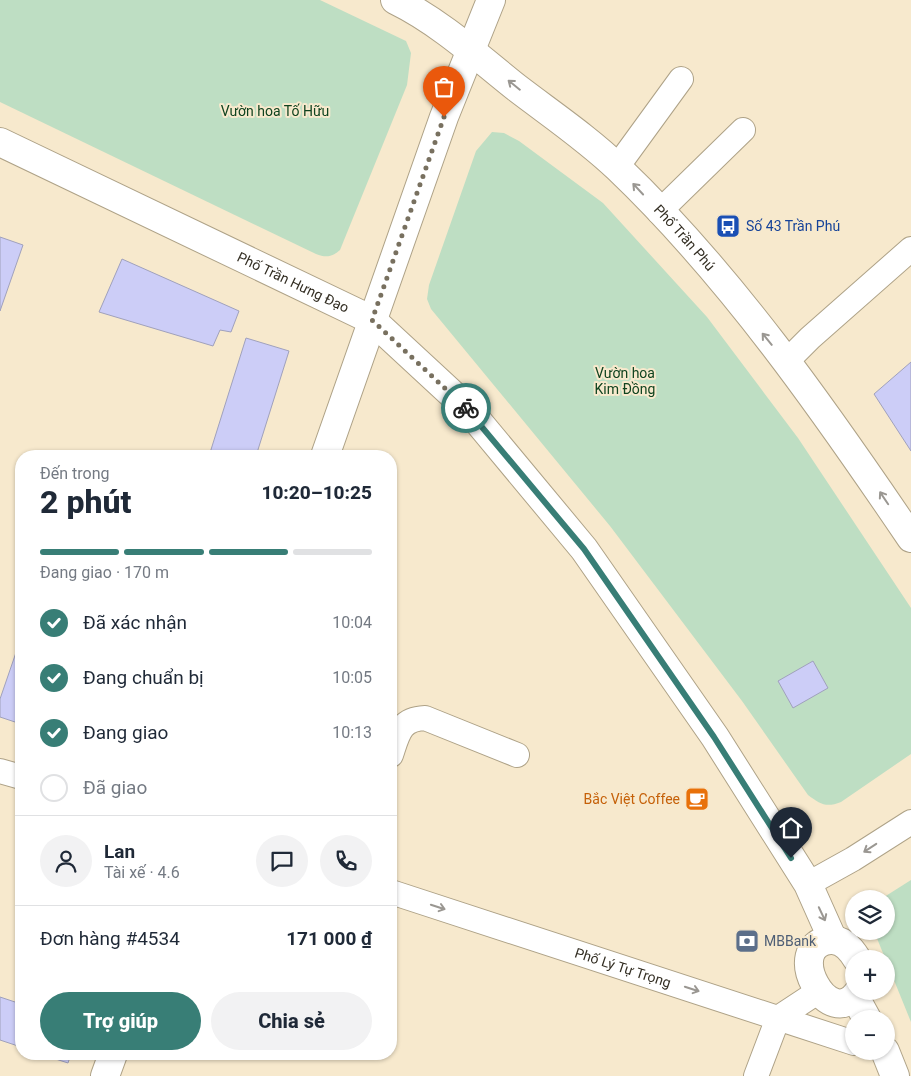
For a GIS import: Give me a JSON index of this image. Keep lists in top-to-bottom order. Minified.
{"streets":{"main road":["Phố Trần Phú","Phố Trần Hưng Đạo"],"street":["Phố Lý Tự Trọng"]},"one_way":["Phố Trần Phú","Phố Lý Tự Trọng"],"parks":["Vườn hoa Tố Hữu","Vườn hoa Kim Đồng"],"places":{"bus stop":["Số 43 Trần Phú"],"cafe":["Bắc Việt Coffee"],"bank":["MBBank"]},"page":{"heading":["2 phút","Đến trong","10:20–10:25"],"panel":["Lan","Tài xế · 4.6","Đơn hàng #4534","171 000 ₫"],"bar":"Đang giao · 170 m","list":[["Đã xác nhận","10:04"],["Đang chuẩn bị","10:05"],["Đang giao","10:13"],"Đã giao"],"map_buttons":["+","−"],"buttons":["Trợ giúp","Chia sẻ"]}}
